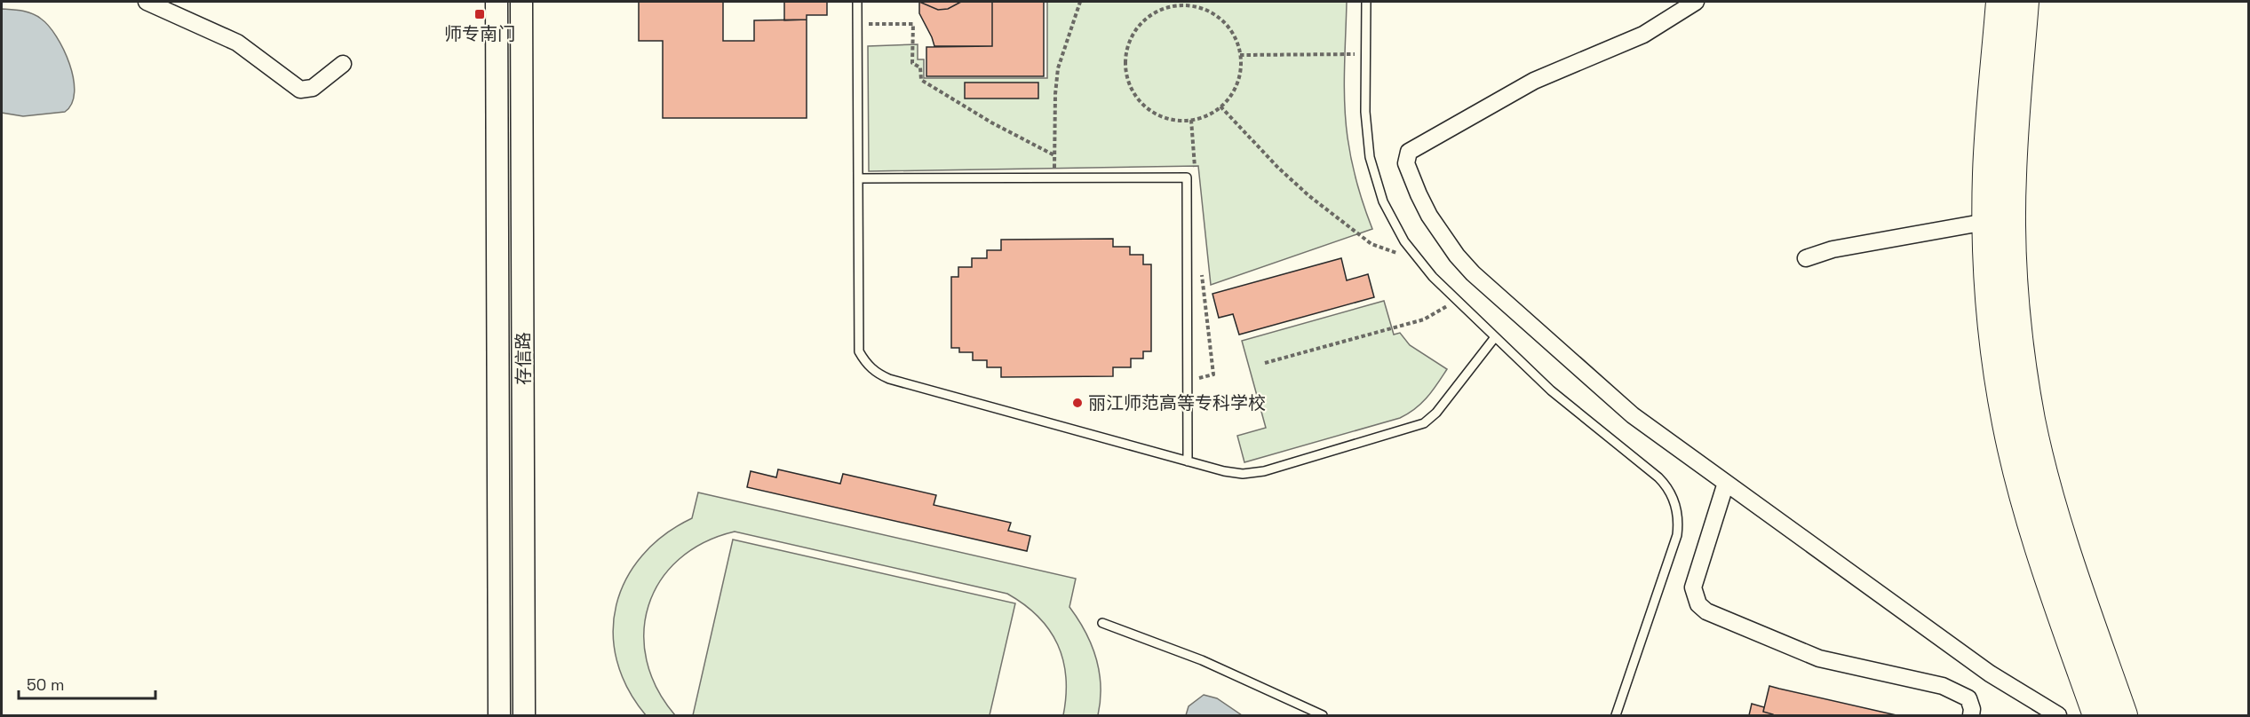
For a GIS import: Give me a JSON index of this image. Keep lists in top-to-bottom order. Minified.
{"streets":{"street":["存信路"]},"places":{"transit":["师专南门"],"other":["丽江师范高等专科学校"]},"scale_bar":"50 m"}
